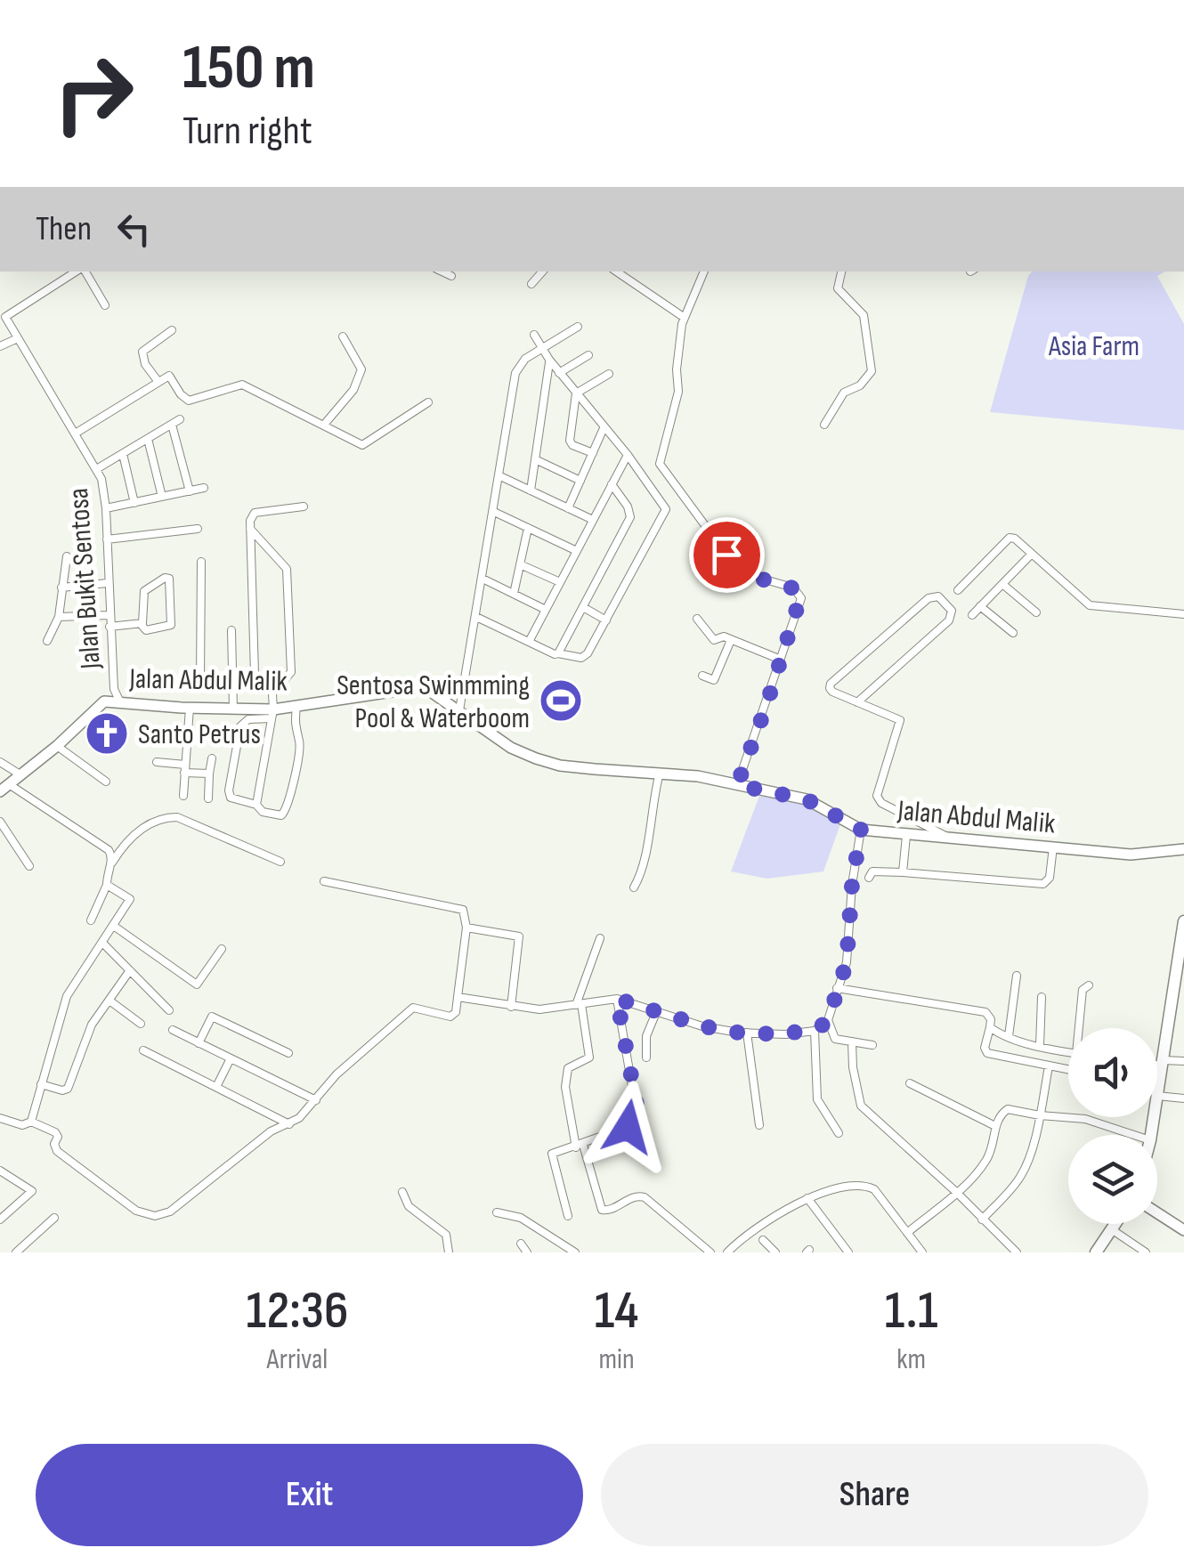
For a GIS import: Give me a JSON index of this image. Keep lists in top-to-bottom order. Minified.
{"streets":{"street":["Jalan Bukit Sentosa","Jalan Abdul Malik"]},"crossings":[["Jalan Bukit Sentosa","Jalan Abdul Malik"]],"parks":["Asia Farm"],"places":{"sports":["Sentosa Swinmming Pool & Waterboom"],"church":["Santo Petrus"]},"page":{"turn":["150 m","Turn right"],"then":"Then","eta":["12:36","Arrival","14","min","1.1","km"],"buttons":["Exit","Share"]}}
